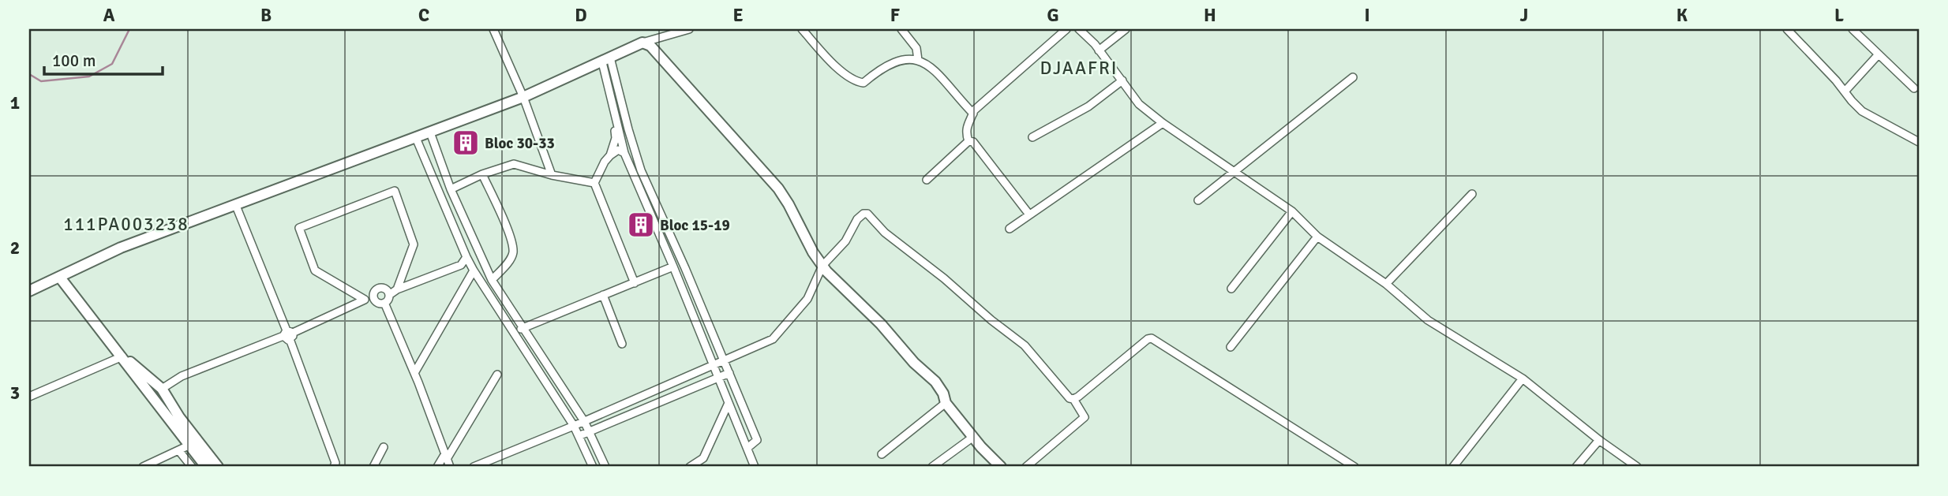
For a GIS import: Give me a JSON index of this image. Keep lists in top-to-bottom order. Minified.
{"districts":["DJAAFRI","111PA003238"],"places":{"building":["Bloc 30-33","Bloc 15-19"]},"scale_bar":"100 m","grid":{"columns":["A","B","C","D","E","F","G","H","I","J","K","L"],"rows":["1","2","3"]}}
